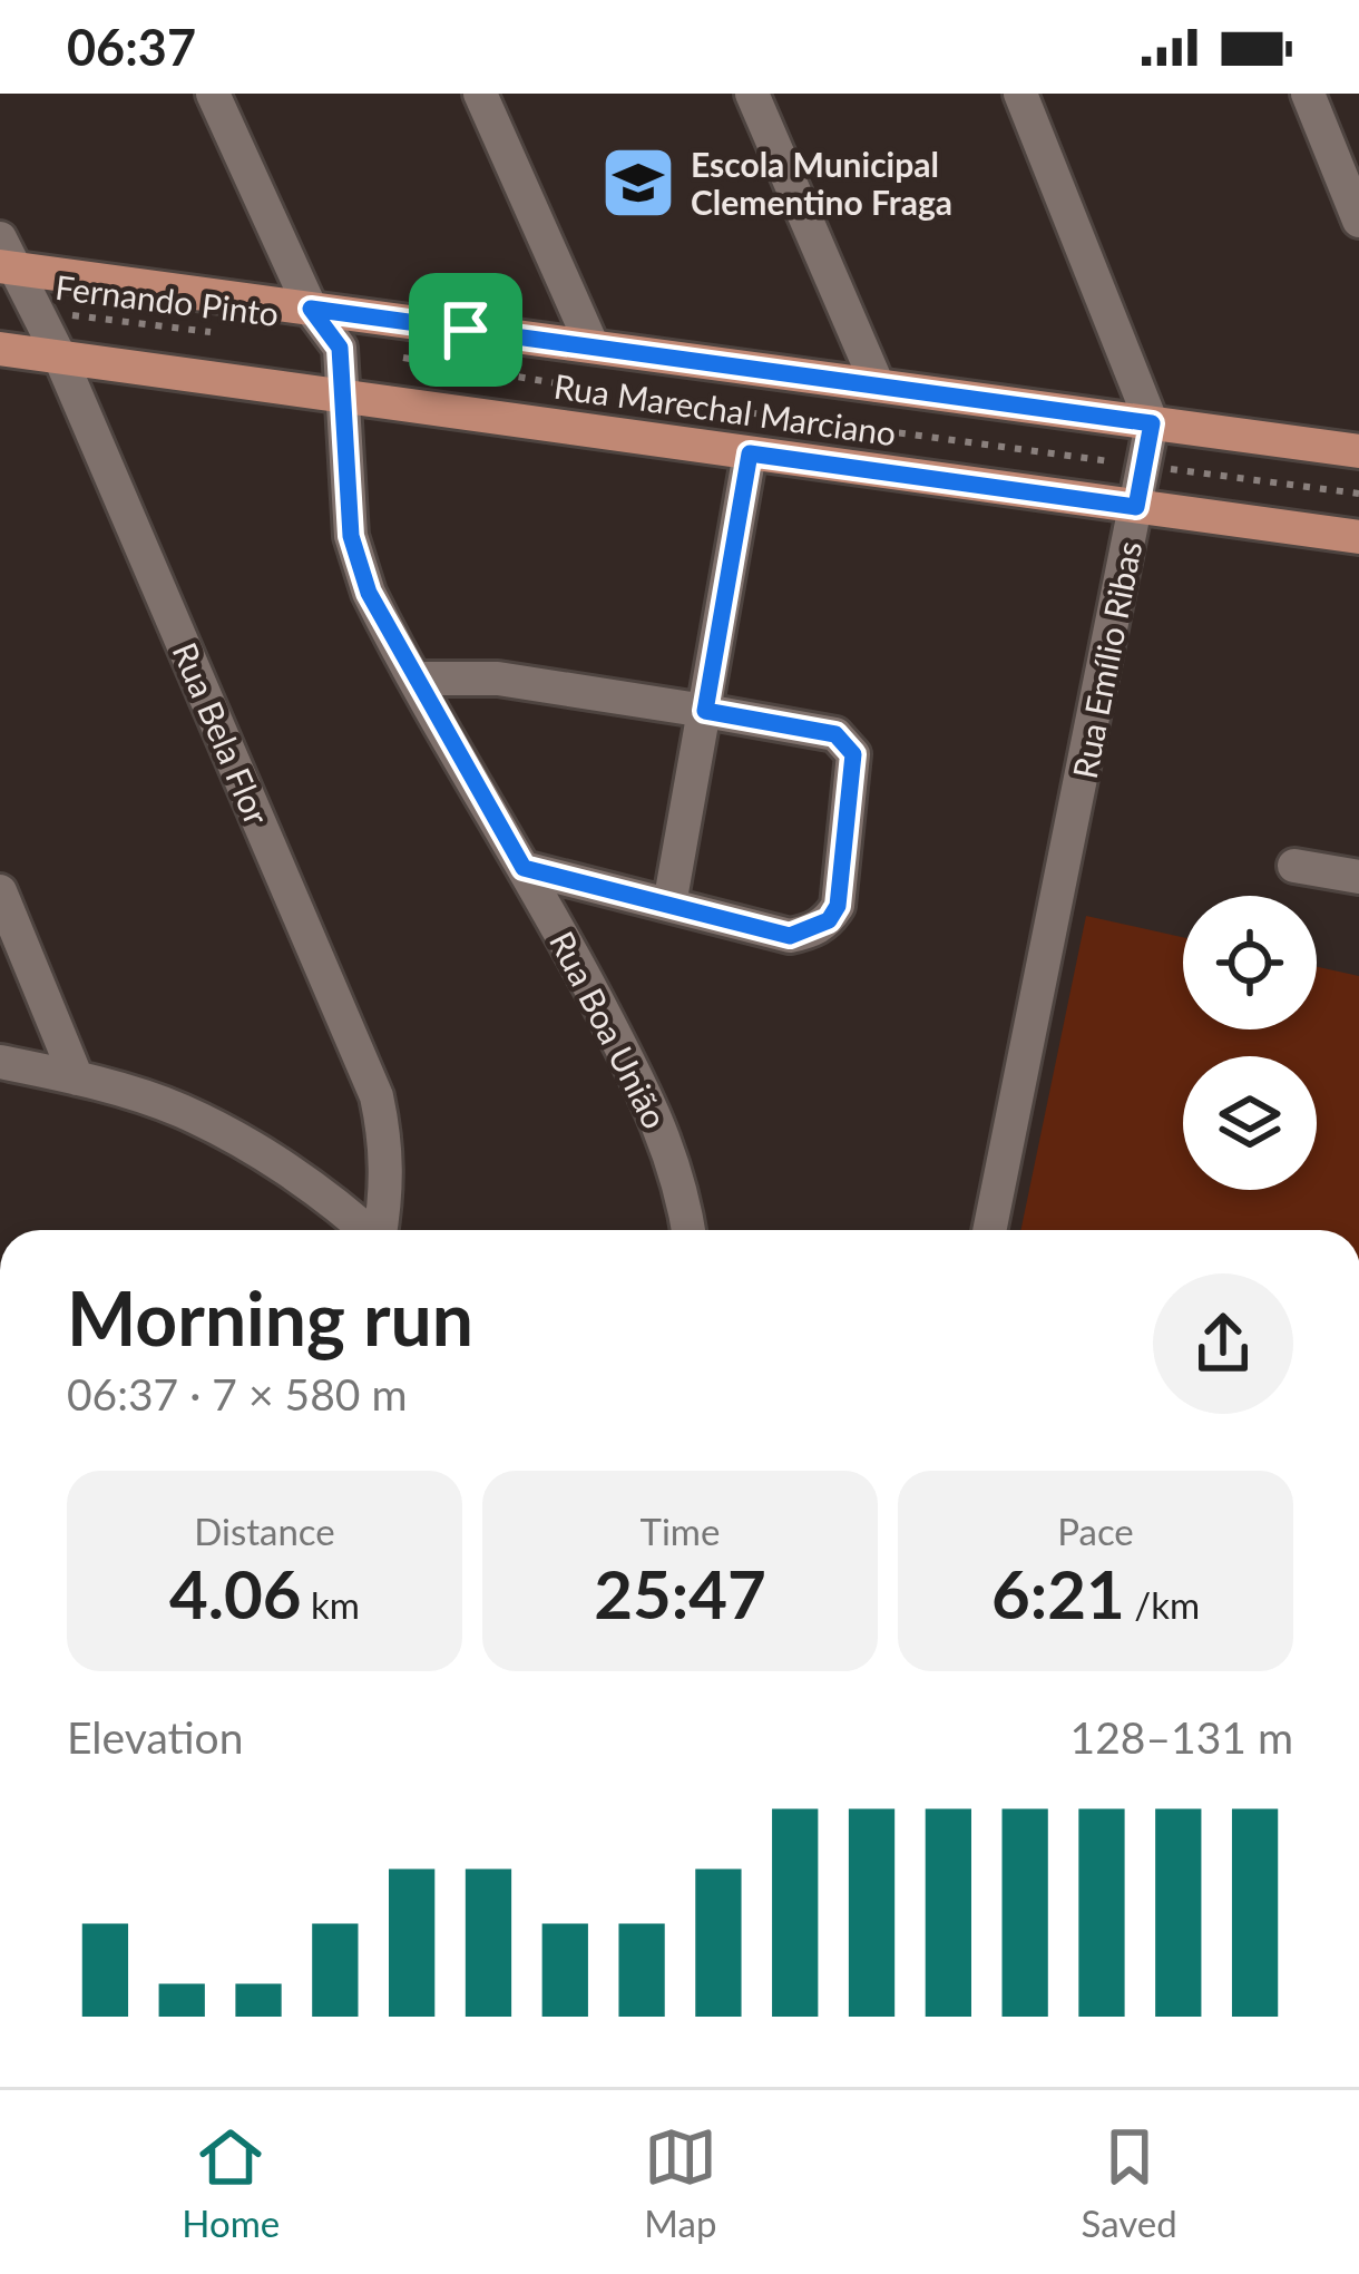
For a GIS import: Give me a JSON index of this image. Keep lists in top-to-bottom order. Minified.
{"streets":{"main road":["Rua Marechal Marciano"],"street":["Rua Emílio Ribas","Rua Bela Flor","Rua Boa União"],"path":["Fernando Pinto"]},"crossings":[["Fernando Pinto","Rua Bela Flor"],["Rua Marechal Marciano","Rua Emílio Ribas"],["Rua Marechal Marciano","Rua Bela Flor"],["Rua Marechal Marciano","Rua Boa União"]],"places":{"school or university":["Escola Municipal Clementino Fraga"]},"page":{"status":"06:37","heading":["Morning run","06:37 · 7 × 580 m"],"stats":[["Distance","4.06 km"],["Time","25:47"],["Pace","6:21 /km"]],"chart":["Elevation","128–131 m"],"tabs":["Home","Map","Saved"]}}
